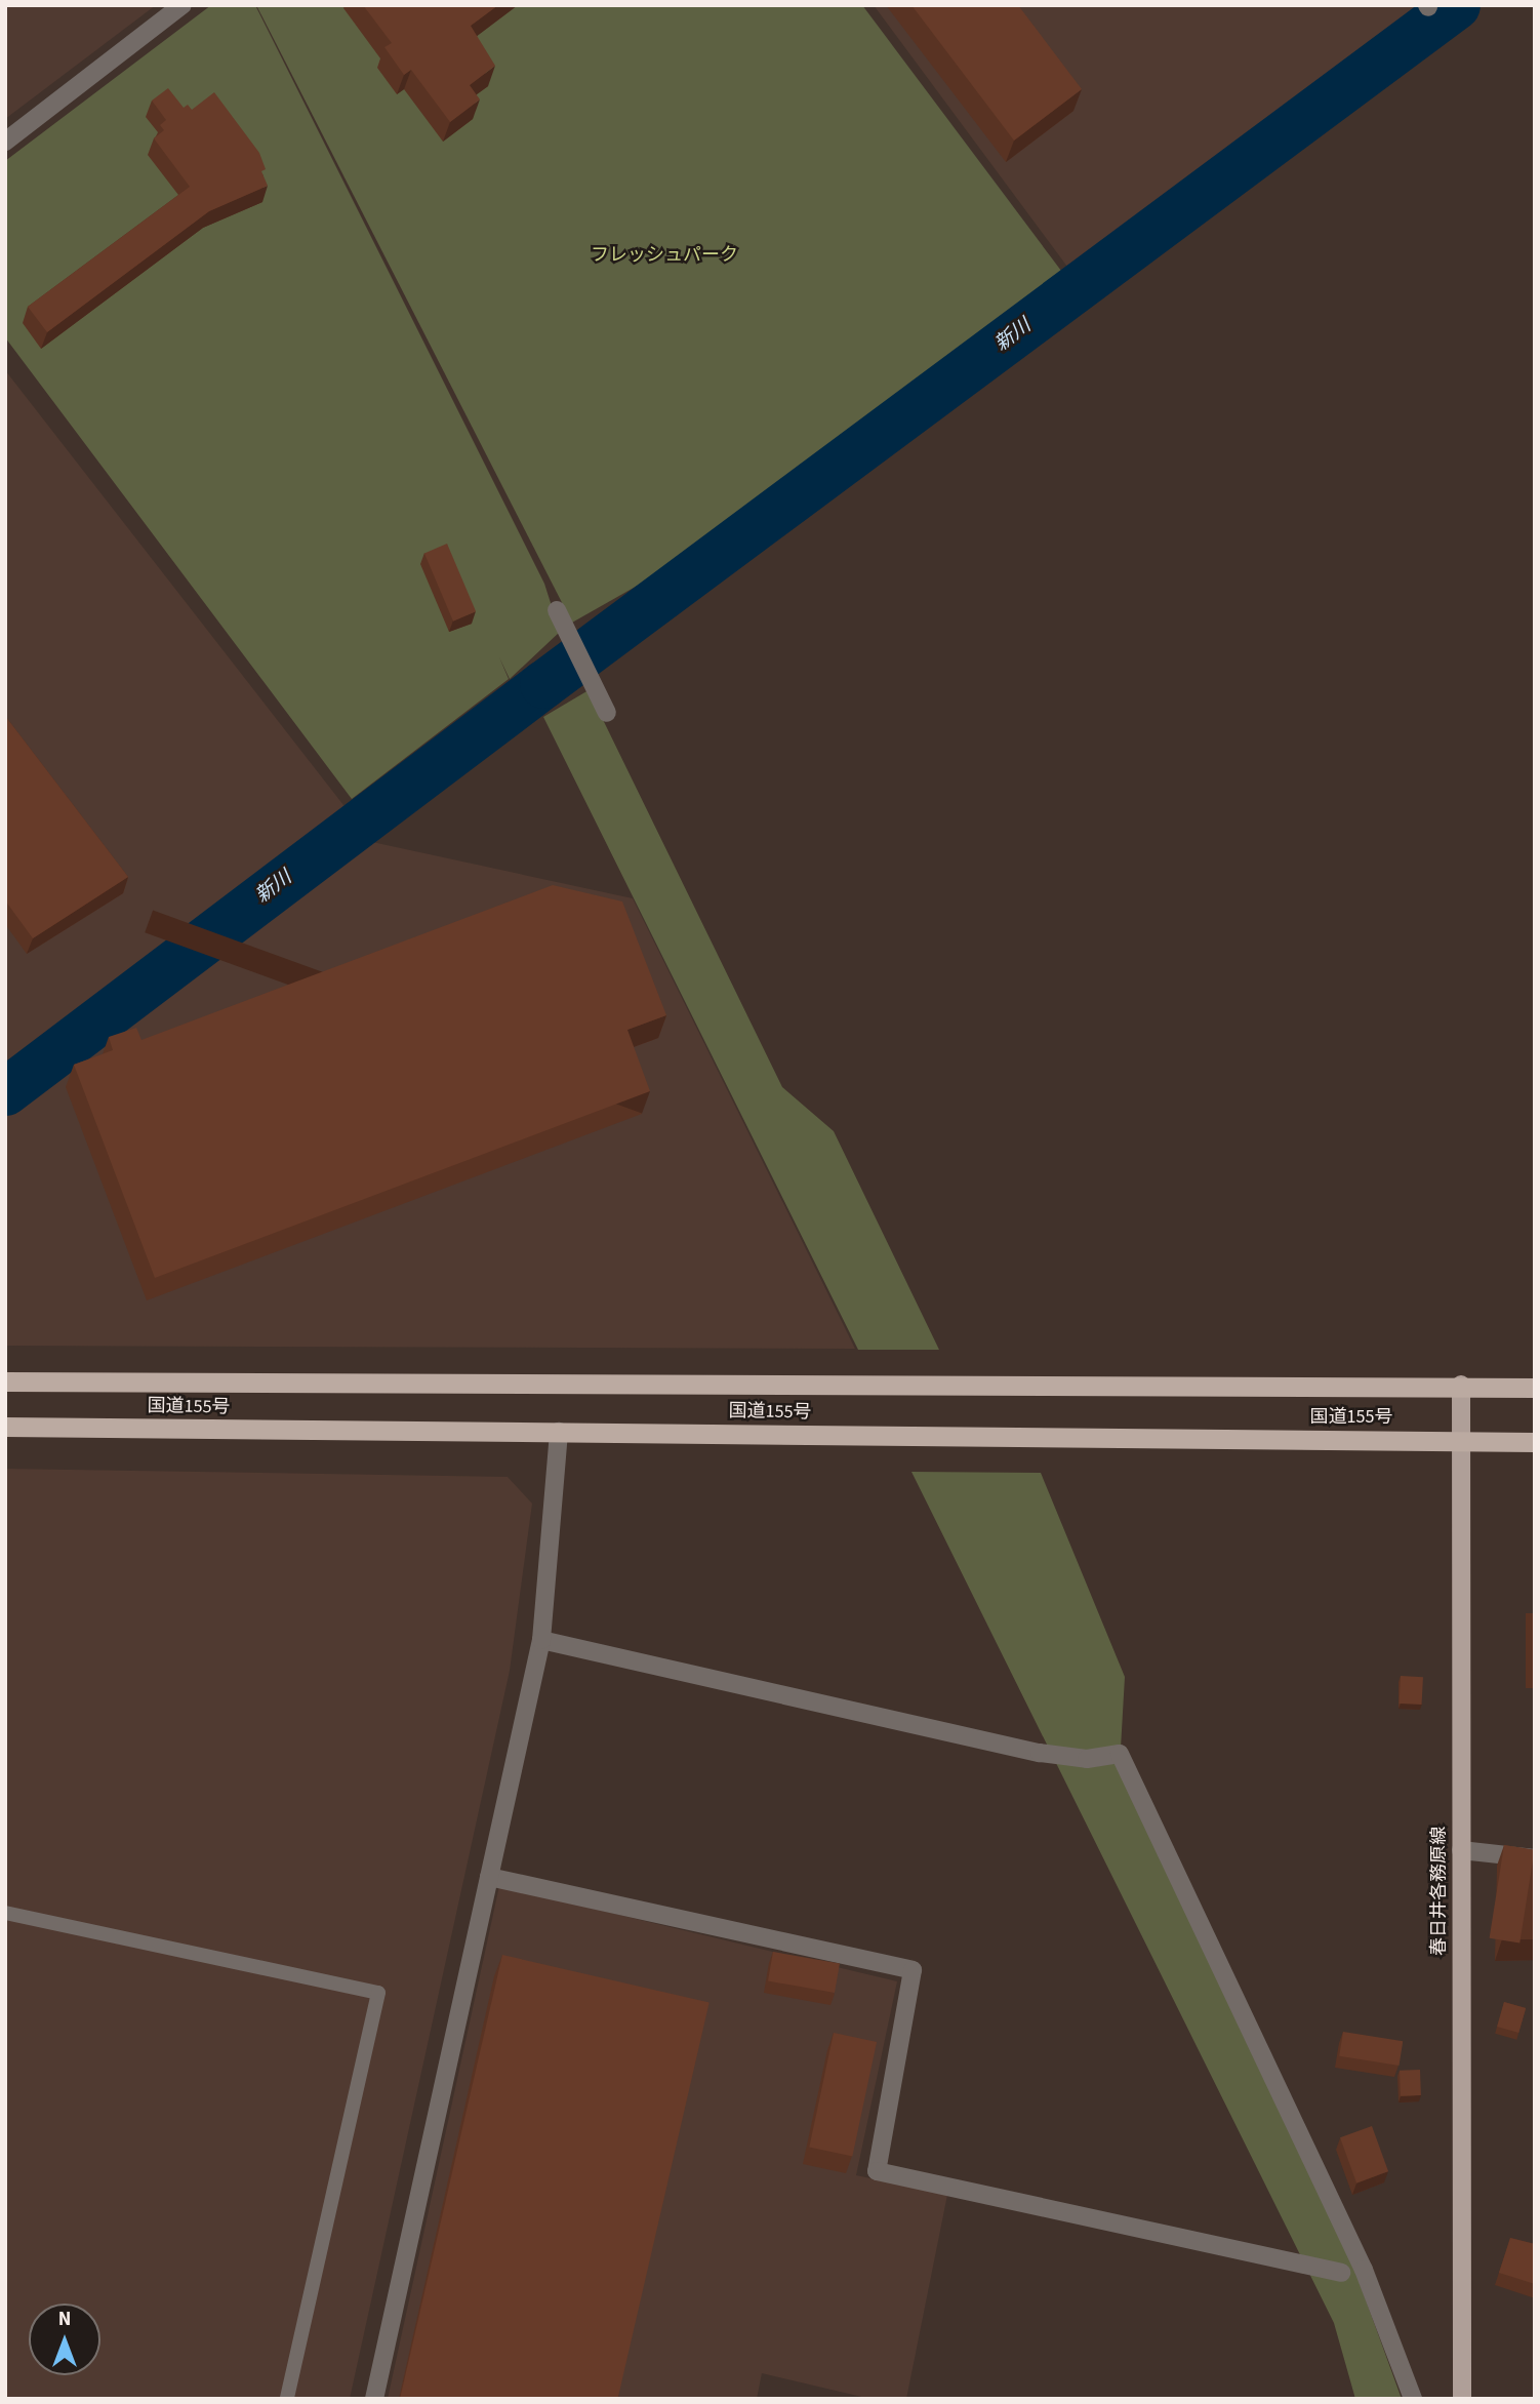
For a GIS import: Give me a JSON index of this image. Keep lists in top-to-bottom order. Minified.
{"streets":{"highway":["国道155号"],"main road":["春日井各務原線"]},"crossings":[["国道155号","春日井各務原線"]],"water":["新川"],"parks":["フレッシュパーク"],"north":"top"}
